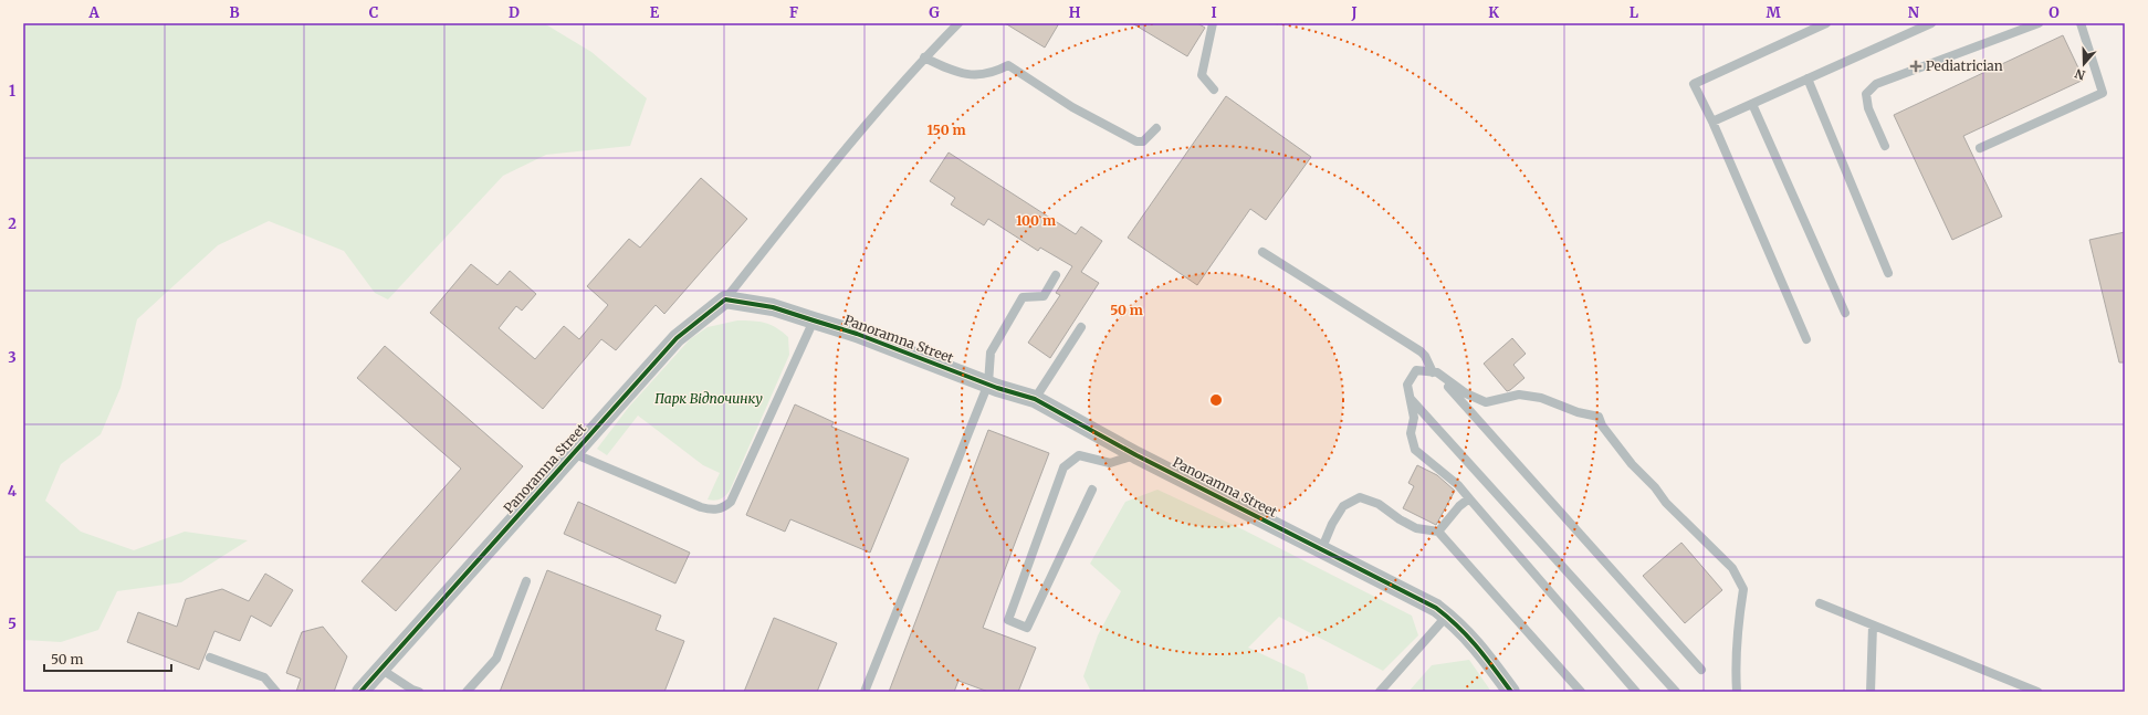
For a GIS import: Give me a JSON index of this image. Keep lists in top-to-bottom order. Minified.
{"streets":{"street":["Panoramna Street"]},"parks":["Парк Відпочинку"],"places":{"health":["Pediatrician"]},"scale_bar":"50 m","north":"bottom","grid":{"columns":["A","B","C","D","E","F","G","H","I","J","K","L","M","N","O"],"rows":["1","2","3","4","5"]},"rings":["150 m","100 m","50 m"]}
